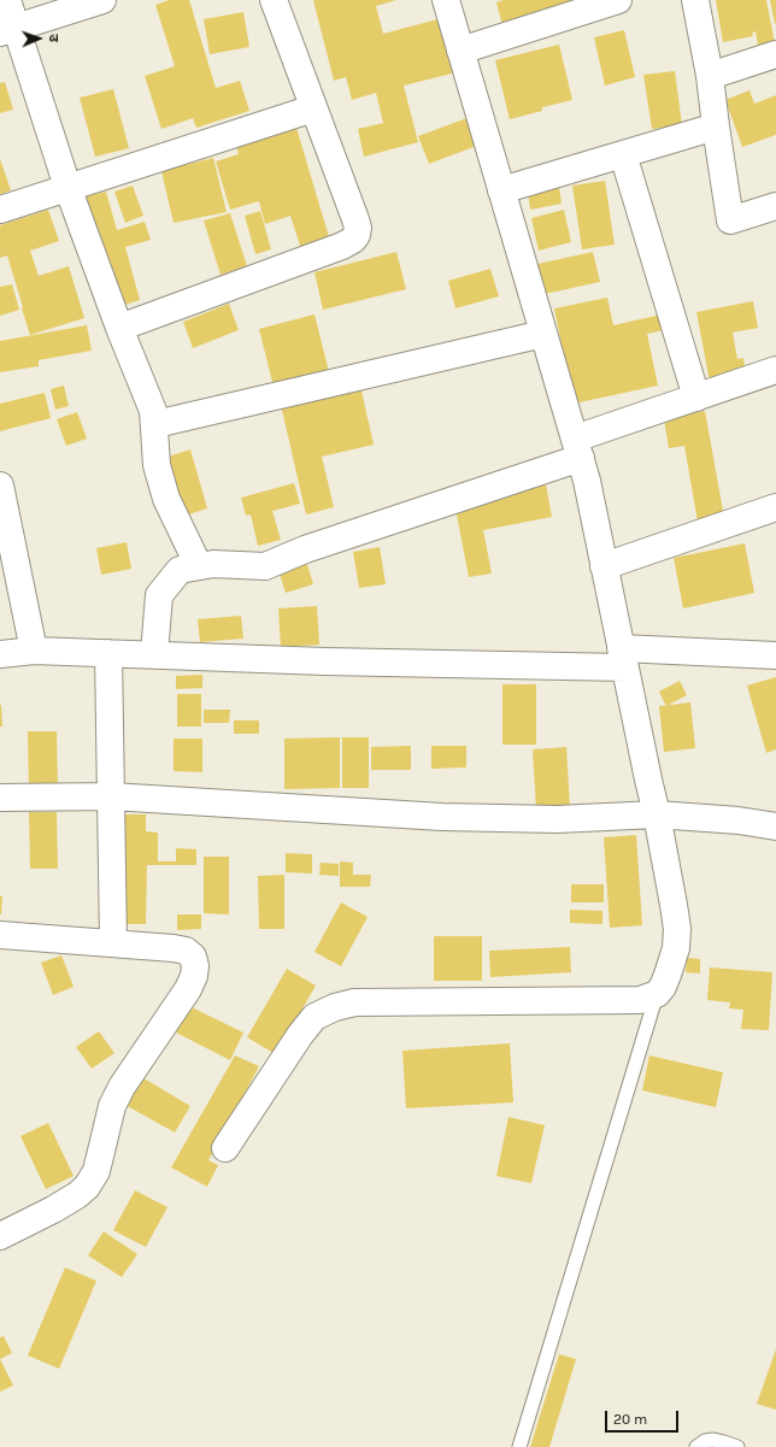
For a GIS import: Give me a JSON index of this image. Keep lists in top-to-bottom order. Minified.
{"scale_bar":"20 m","north":"right"}
